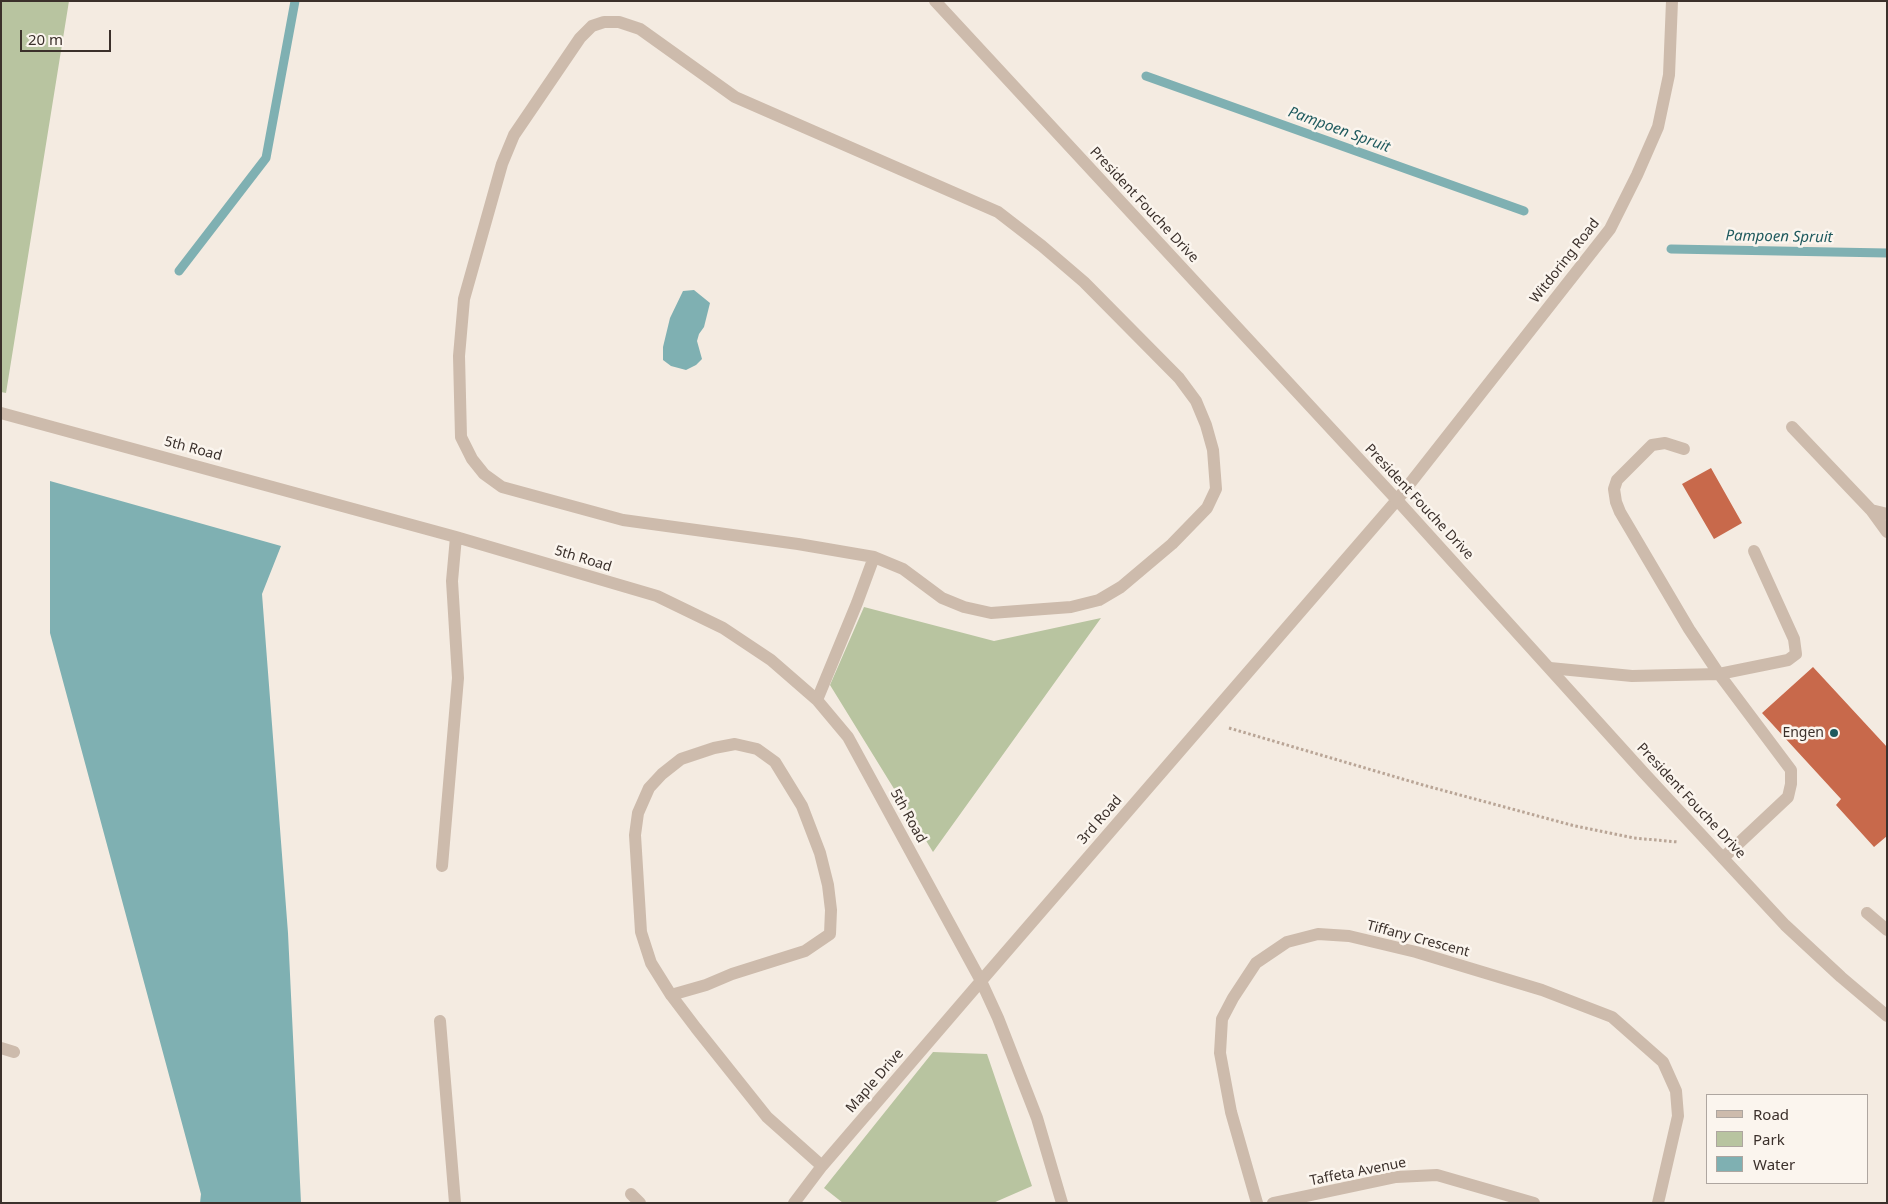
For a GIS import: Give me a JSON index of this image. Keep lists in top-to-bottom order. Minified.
{"streets":{"street":["President Fouche Drive","Witdoring Road","5th Road","3rd Road","Tiffany Crescent","Maple Drive","Taffeta Avenue"]},"crossings":[["President Fouche Drive","Witdoring Road"],["President Fouche Drive","3rd Road"],["Witdoring Road","3rd Road"],["5th Road","3rd Road"],["5th Road","Maple Drive"],["3rd Road","Maple Drive"]],"water":["Pampoen Spruit"],"places":["Engen"],"legend":["Road","Park","Water"],"scale_bar":"20 m"}
